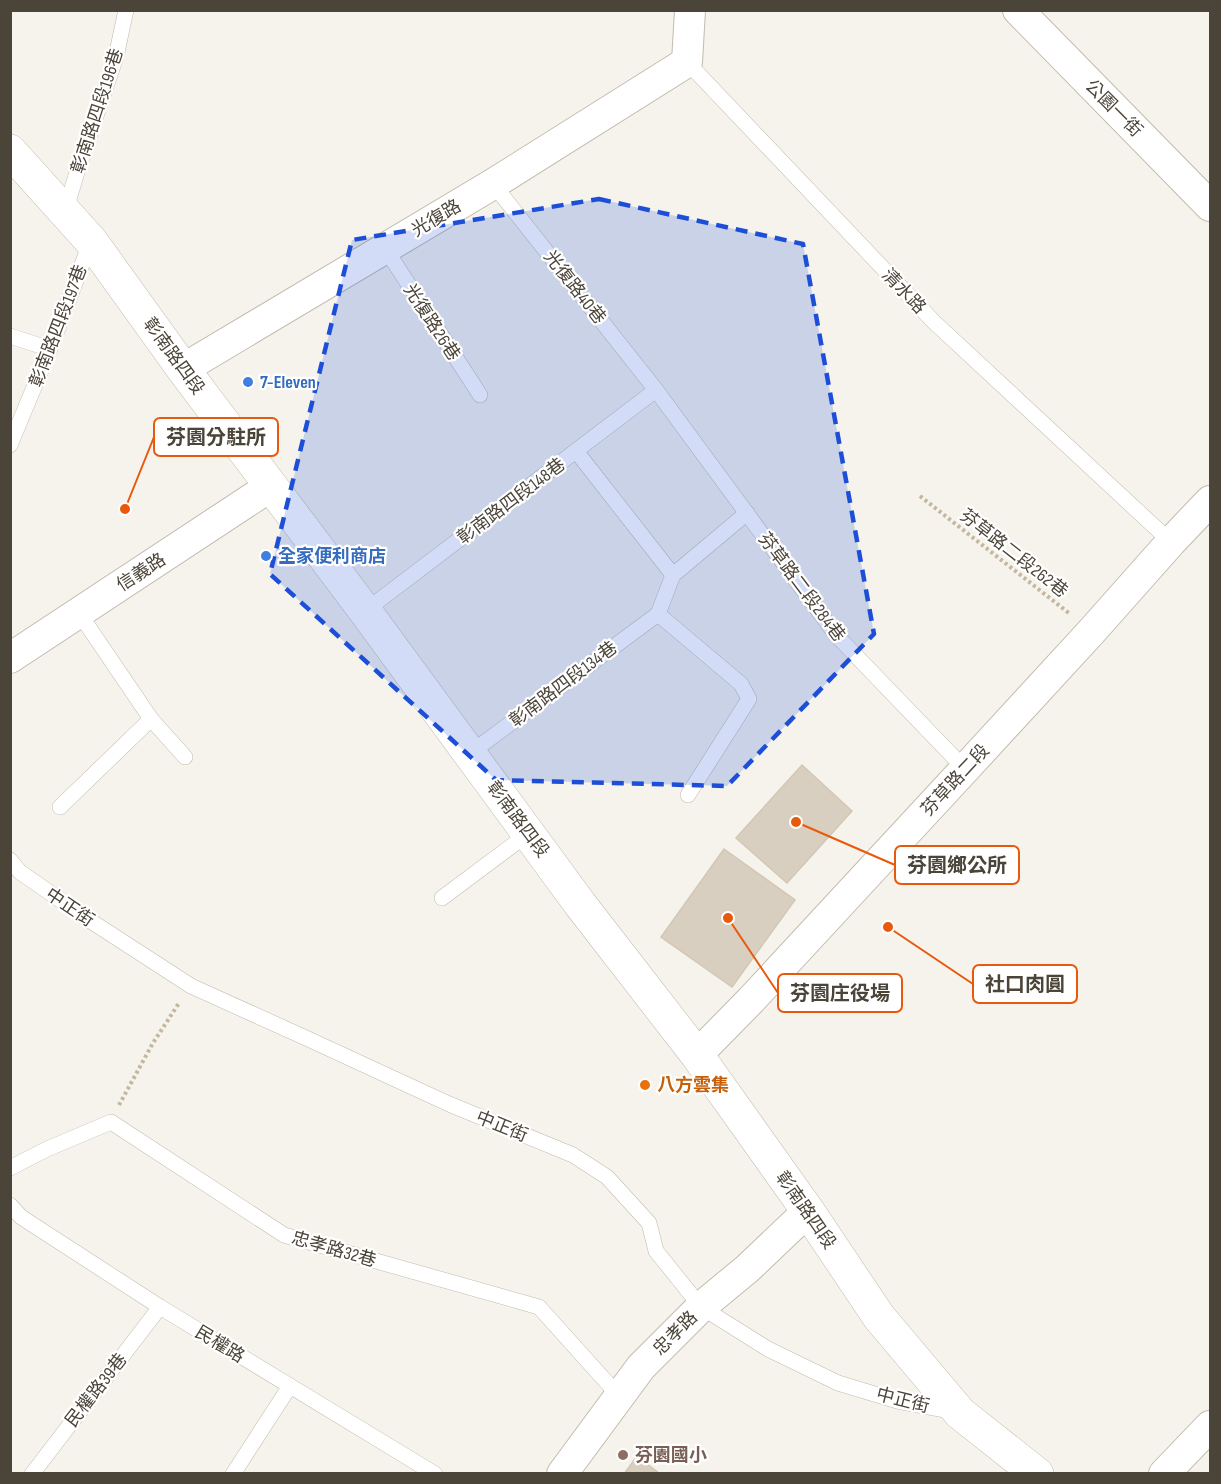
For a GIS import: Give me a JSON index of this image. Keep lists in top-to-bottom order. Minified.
{"streets":{"street":["公園一街","光復路","彰南路四段","信義路","芬草路二段","忠孝路"],"lane":["彰南路四段196巷","光復路40巷","清水路","光復路26巷","彰南路四段197巷","彰南路四段148巷","芬草路二段284巷","彰南路四段134巷","中正街","忠孝路32巷","民權路","民權路39巷"],"path":["芬草路二段262巷"]},"crossings":[["彰南路四段196巷","彰南路四段"],["光復路","光復路40巷"],["光復路","清水路"],["光復路","光復路26巷"],["光復路","彰南路四段"],["光復路40巷","彰南路四段148巷"],["光復路40巷","芬草路二段284巷"],["清水路","芬草路二段"],["彰南路四段197巷","彰南路四段"],["彰南路四段","彰南路四段148巷"],["彰南路四段","信義路"],["彰南路四段","彰南路四段134巷"],["彰南路四段","芬草路二段"],["彰南路四段","中正街"],["彰南路四段","忠孝路"],["彰南路四段148巷","芬草路二段284巷"],["芬草路二段262巷","芬草路二段"],["芬草路二段284巷","芬草路二段"],["中正街","忠孝路"],["忠孝路32巷","忠孝路"],["民權路","民權路39巷"]],"places":["7-Eleven","芬園分駐所","全家便利商店","芬園鄉公所","芬園庄役場","社口肉圓","八方雲集","芬園國小"]}
